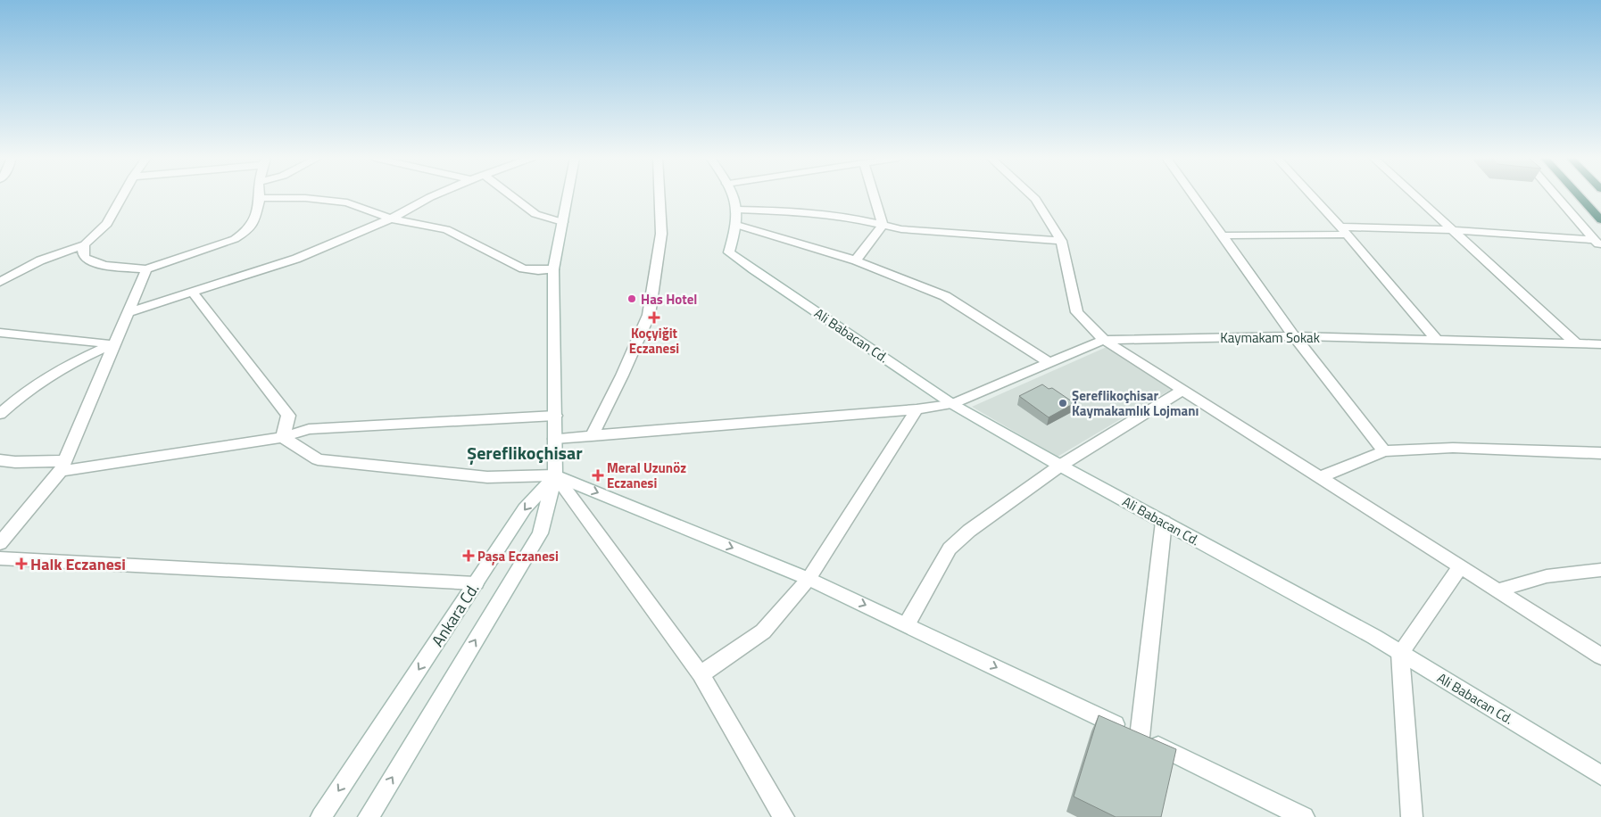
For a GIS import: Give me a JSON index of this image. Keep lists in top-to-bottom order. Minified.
{"streets":{"street":["Ali Babacan Cd.","Kaymakam Sokak","Ankara Cd."]},"crossings":[["Ali Babacan Cd.","Kaymakam Sokak"]],"districts":["Şereflikoçhisar"],"places":{"other":["Has Hotel","Şereflikoçhisar Kaymakamlık Lojmanı"],"health":["Koçyiğit Eczanesi","Meral Uzunöz Eczanesi","Paşa Eczanesi","Halk Eczanesi"]}}
